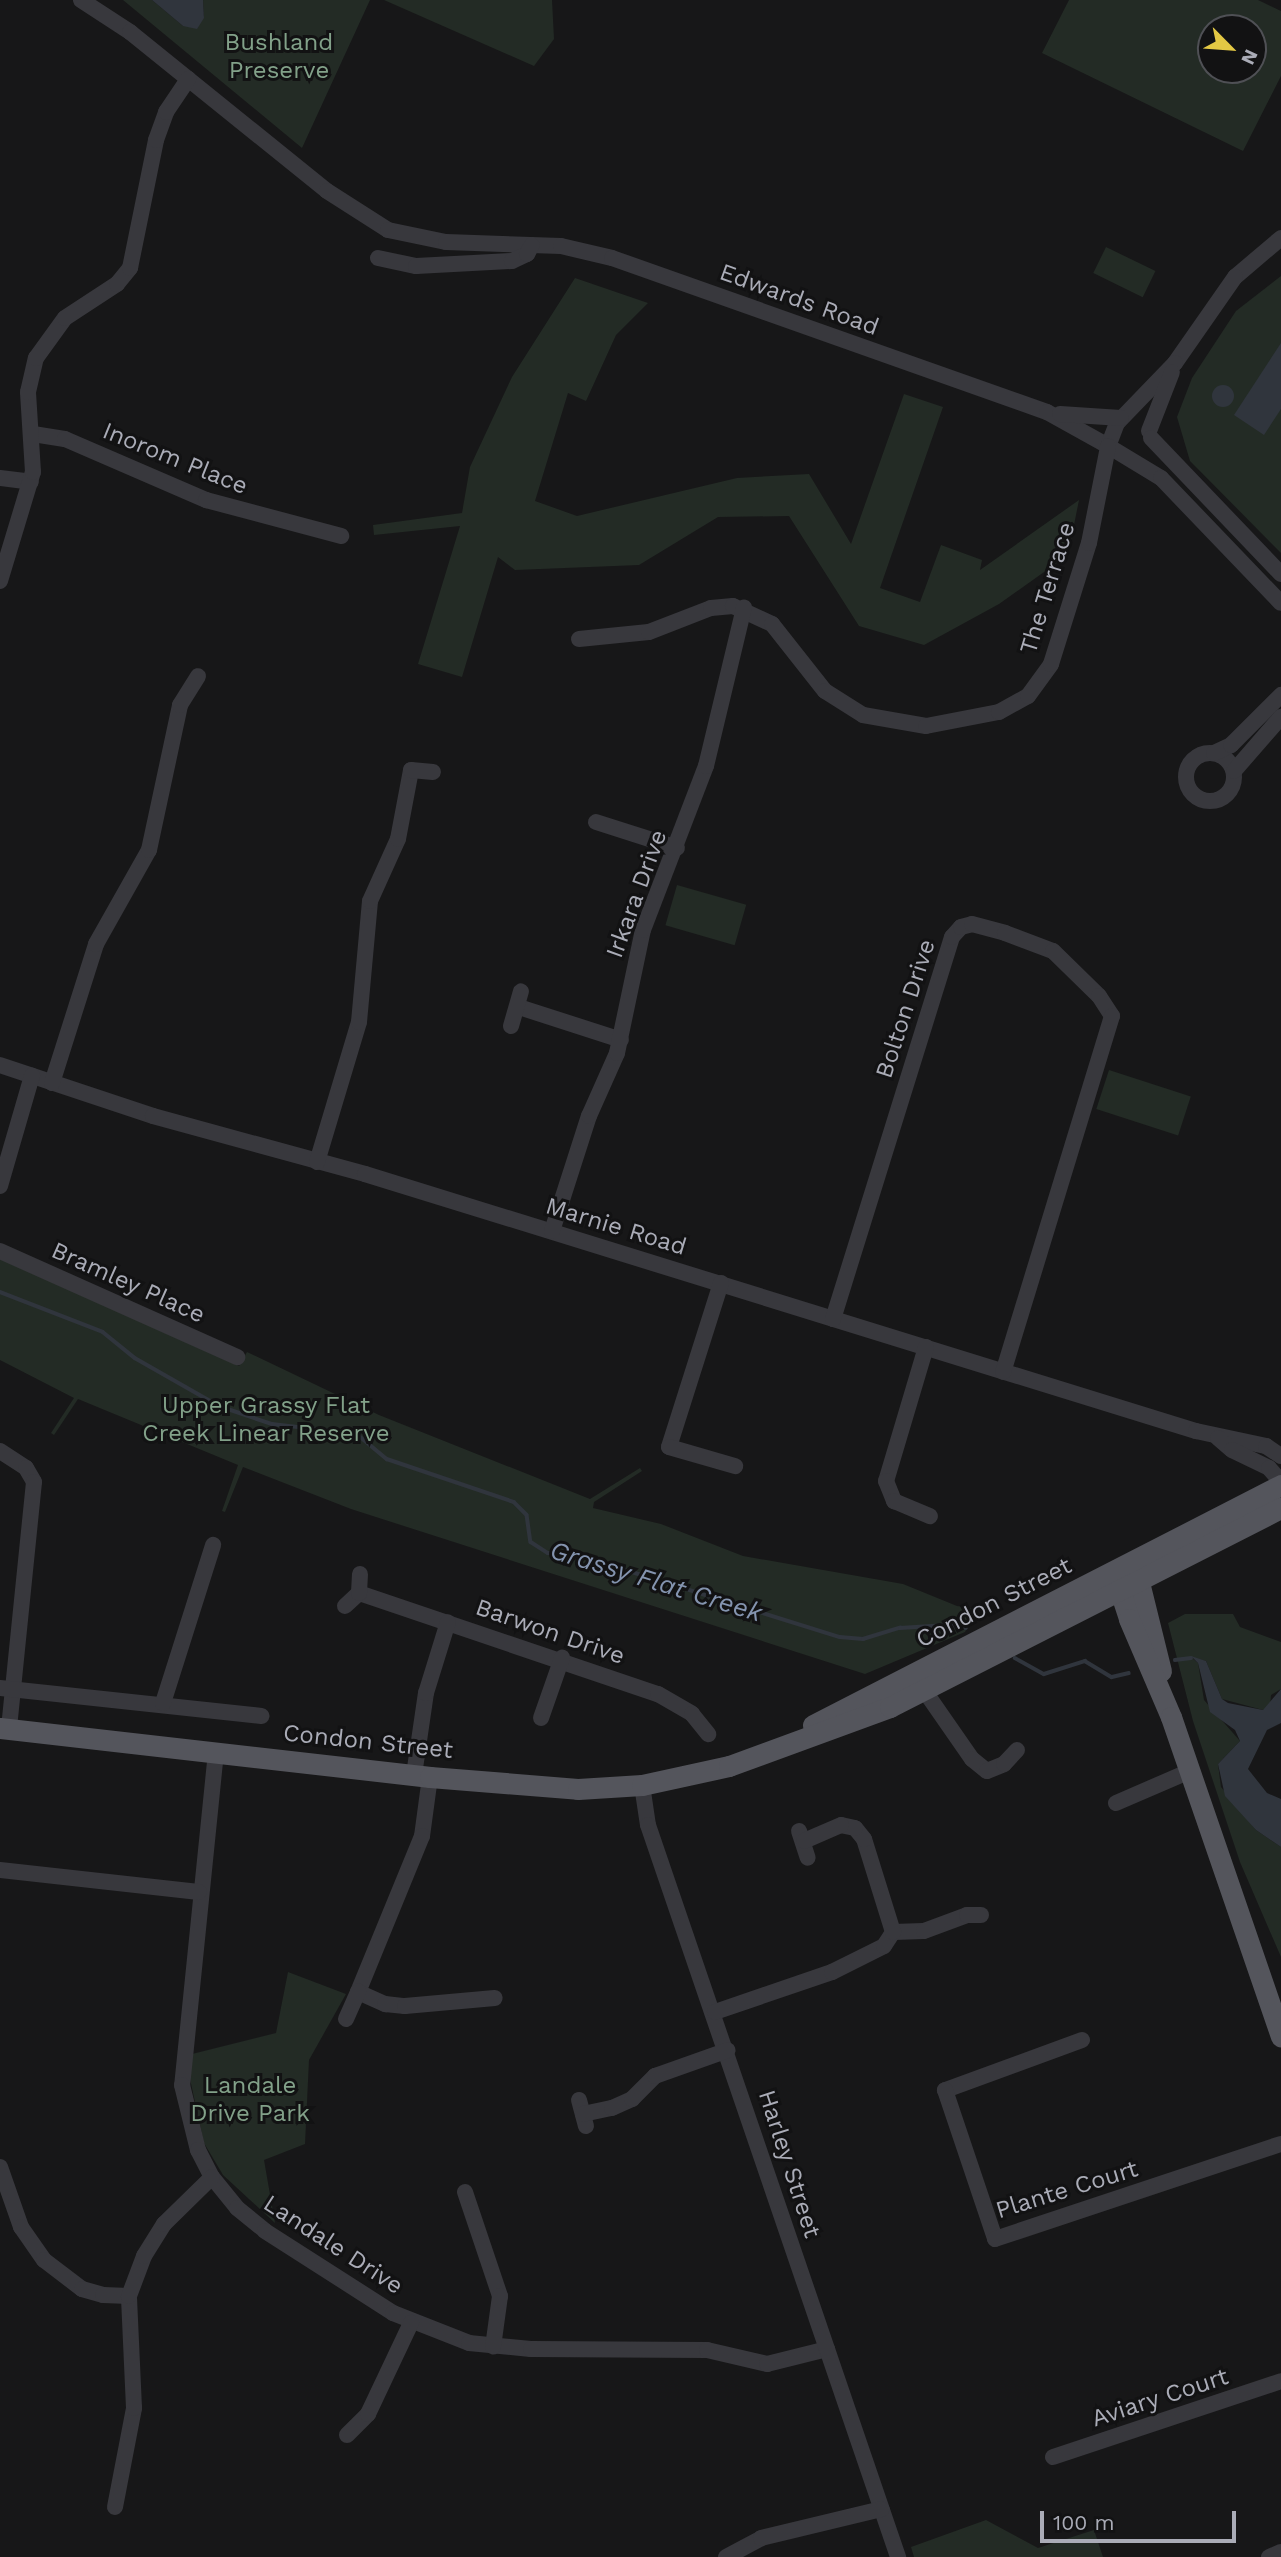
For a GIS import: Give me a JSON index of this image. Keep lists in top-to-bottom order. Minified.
{"streets":{"main road":["Condon Street"],"street":["Edwards Road","Inorom Place","The Terrace","Irkara Drive","Bolton Drive","Marnie Road","Bramley Place","Barwon Drive","Harley Street","Plante Court","Landale Drive","Aviary Court"]},"crossings":[["Edwards Road","The Terrace"],["The Terrace","Irkara Drive"],["Irkara Drive","Marnie Road"],["Bolton Drive","Marnie Road"],["Marnie Road","Condon Street"],["Condon Street","Barwon Drive"],["Condon Street","Harley Street"],["Condon Street","Landale Drive"],["Harley Street","Landale Drive"]],"water":["Grassy Flat Creek"],"parks":["Bushland Preserve","Upper Grassy Flat Creek Linear Reserve","Landale Drive Park"],"scale_bar":"100 m","north":"bottom right"}
